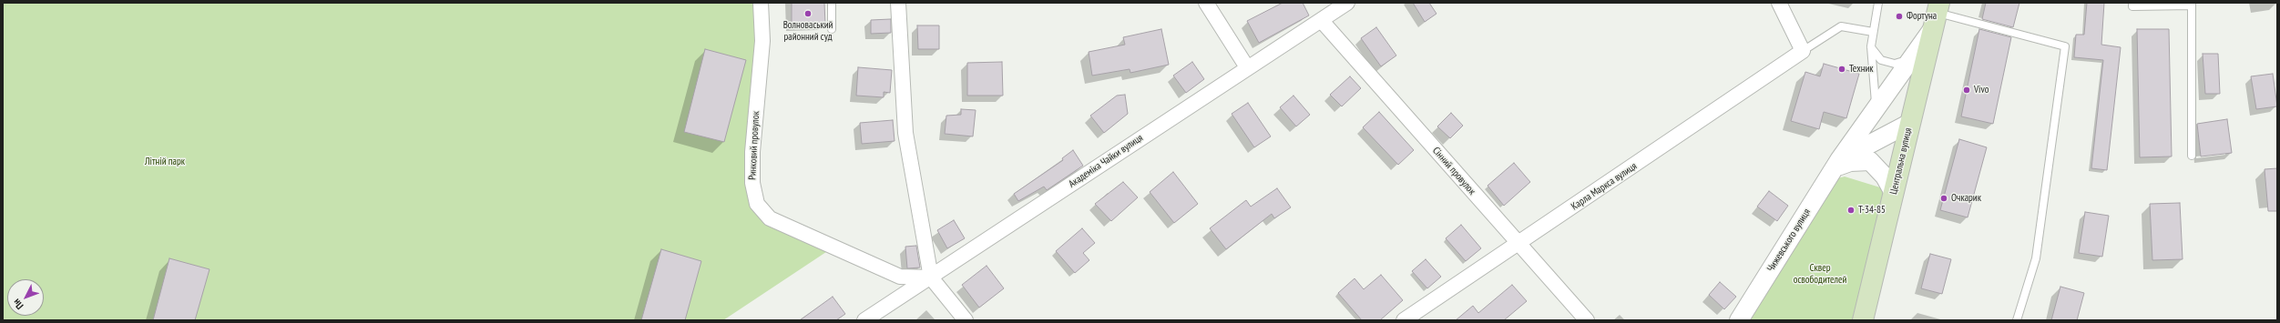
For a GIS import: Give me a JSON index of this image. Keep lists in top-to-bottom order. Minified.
{"streets":{"main road":["Центральна вулиця"],"street":["Ринковий провулок","Академіка Чайки вулиця","Сінний провулок","Карла Маркса вулиця","Чижевського вулиця"]},"crossings":[["Ринковий провулок","Академіка Чайки вулиця"],["Академіка Чайки вулиця","Сінний провулок"],["Центральна вулиця","Чижевського вулиця"],["Сінний провулок","Карла Маркса вулиця"]],"parks":["Літній парк","Сквер освободителей"],"places":["Волноваський районний суд","Фортуна","Техник","Vivo","Очкарик","Т-34-85"],"north":"bottom left"}
